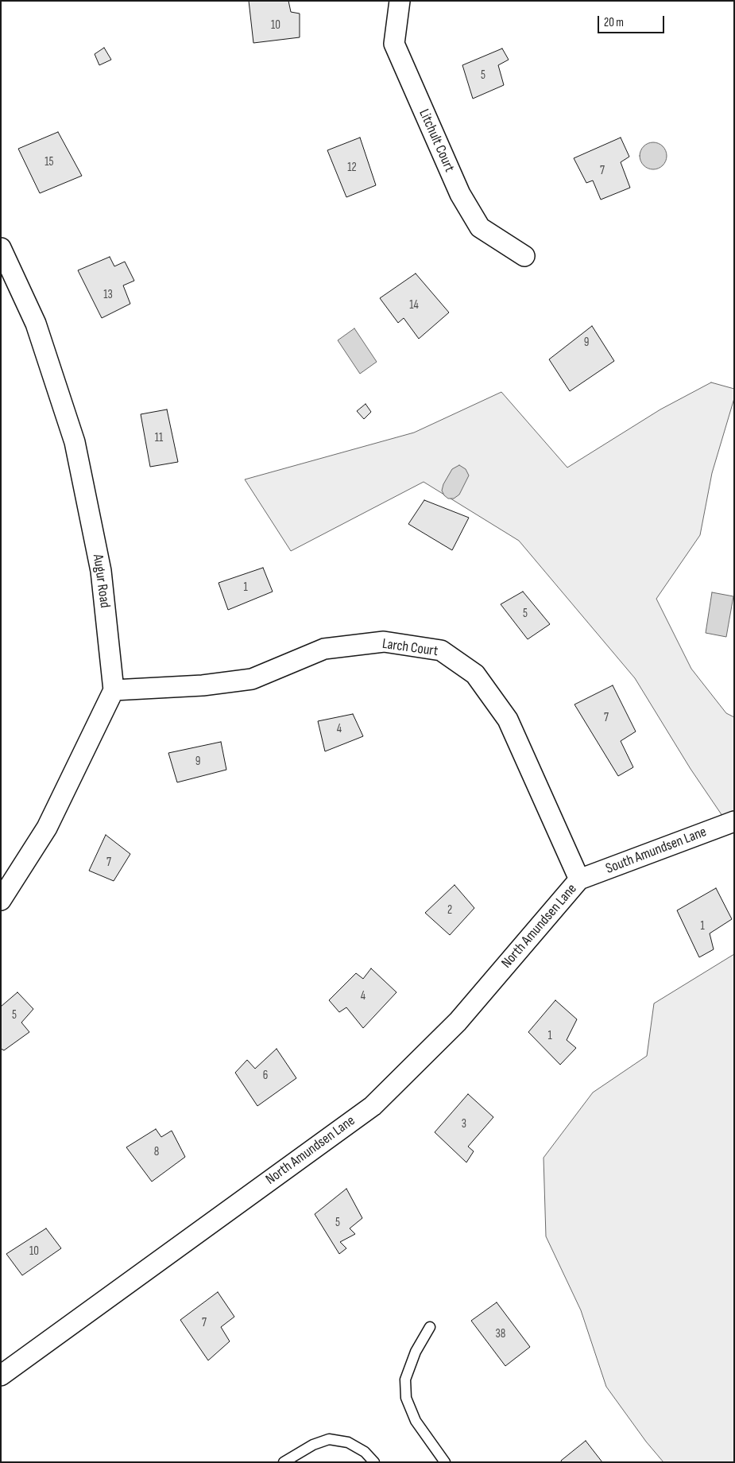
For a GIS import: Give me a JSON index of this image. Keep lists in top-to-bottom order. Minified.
{"streets":{"street":["Litchult Court","Augur Road","Larch Court","South Amundsen Lane","North Amundsen Lane"]},"crossings":[["Augur Road","Larch Court"],["Larch Court","South Amundsen Lane"],["Larch Court","North Amundsen Lane"],["South Amundsen Lane","North Amundsen Lane"]],"house_numbers":["10","5","15","12","7","13","14","9","11","1","5","7","4","9","7","2","1","4","5","1","6","3","8","5","10","7","38"],"scale_bar":"20 m"}
